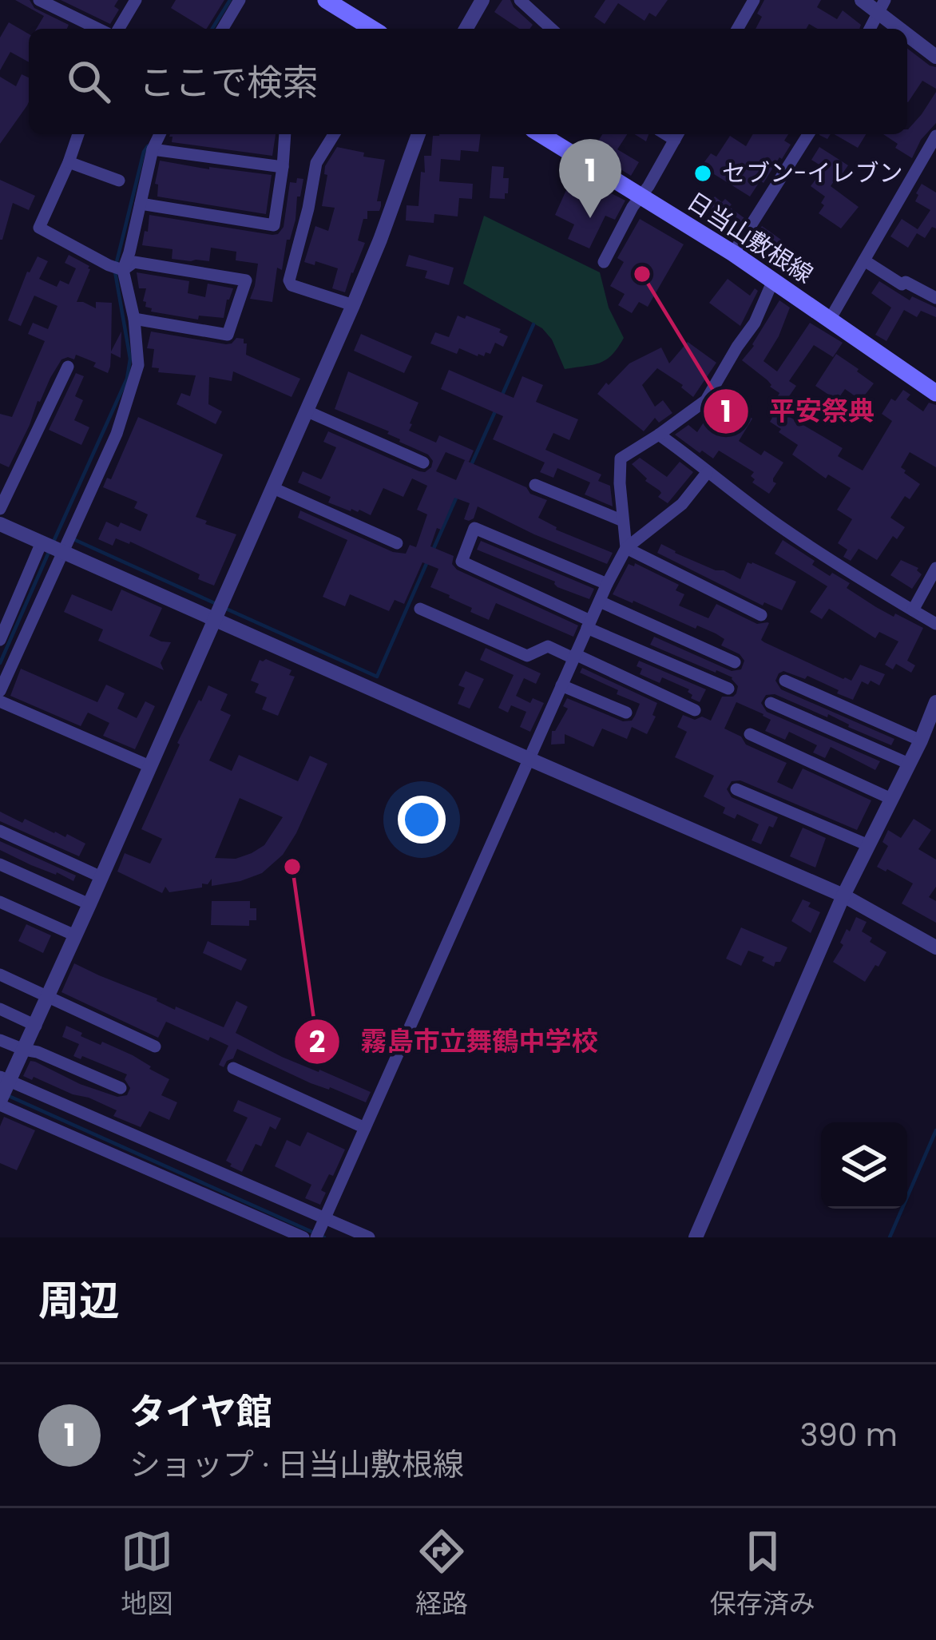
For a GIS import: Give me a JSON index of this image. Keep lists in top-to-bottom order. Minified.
{"streets":{"main road":["日当山敷根線"]},"places":["セブン-イレブン","平安祭典","霧島市立舞鶴中学校"],"page":{"search":"ここで検索","pins":"1","heading":"周辺","list":[{"mark":"1","name":"タイヤ館","note":"ショップ · 日当山敷根線","value":"390 m"}],"nav":["地図","経路","保存済み"]}}
